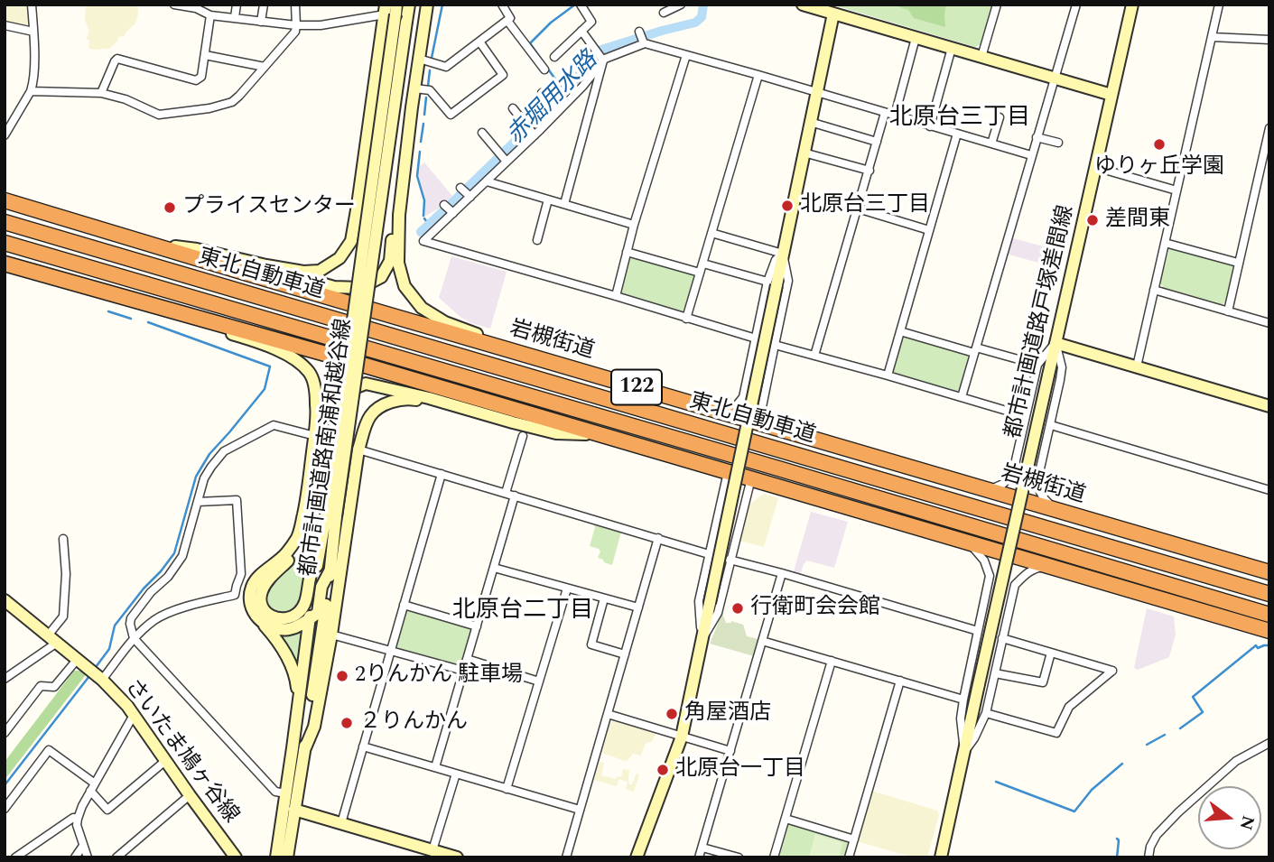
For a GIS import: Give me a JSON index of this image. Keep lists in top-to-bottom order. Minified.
{"streets":{"highway":["東北自動車道","岩槻街道","122"],"street":["都市計画道路戸塚差間線","都市計画道路南浦和越谷線","さいたま鳩ヶ谷線"]},"districts":["北原台三丁目","北原台二丁目"],"water":["赤堀用水路"],"places":["ゆりヶ丘学園","北原台三丁目","プライスセンター","差間東","行衛町会会館","2りんかん 駐車場","角屋酒店","２りんかん","北原台一丁目"],"north":"right"}
